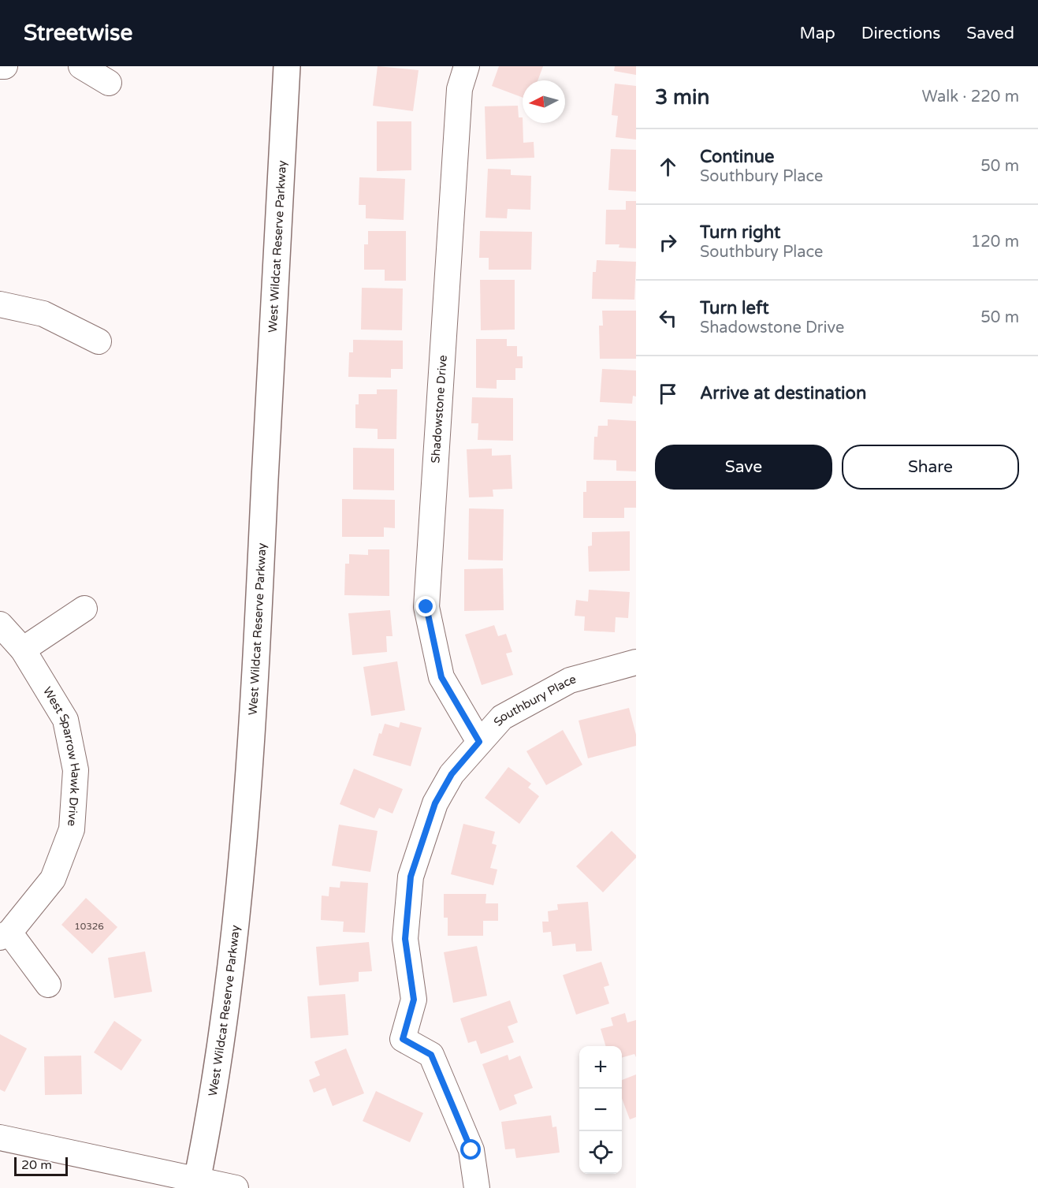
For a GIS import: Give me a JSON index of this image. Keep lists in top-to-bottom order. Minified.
{"streets":{"main road":["West Wildcat Reserve Parkway"],"street":["Shadowstone Drive","Southbury Place","West Sparrow Hawk Drive"]},"crossings":[["Shadowstone Drive","Southbury Place"]],"house_numbers":["10326"],"scale_bar":"20 m","north":"left","page":{"header":"Streetwise","nav":["Map","Directions","Saved"],"heading":["3 min","Walk · 220 m"],"list":[["Continue","Southbury Place","50 m"],["Turn right","Southbury Place","120 m"],["Turn left","Shadowstone Drive","50 m"],"Arrive at destination"],"buttons":["Save","Share"],"map_buttons":["+","−"],"scale":"20 m"}}
